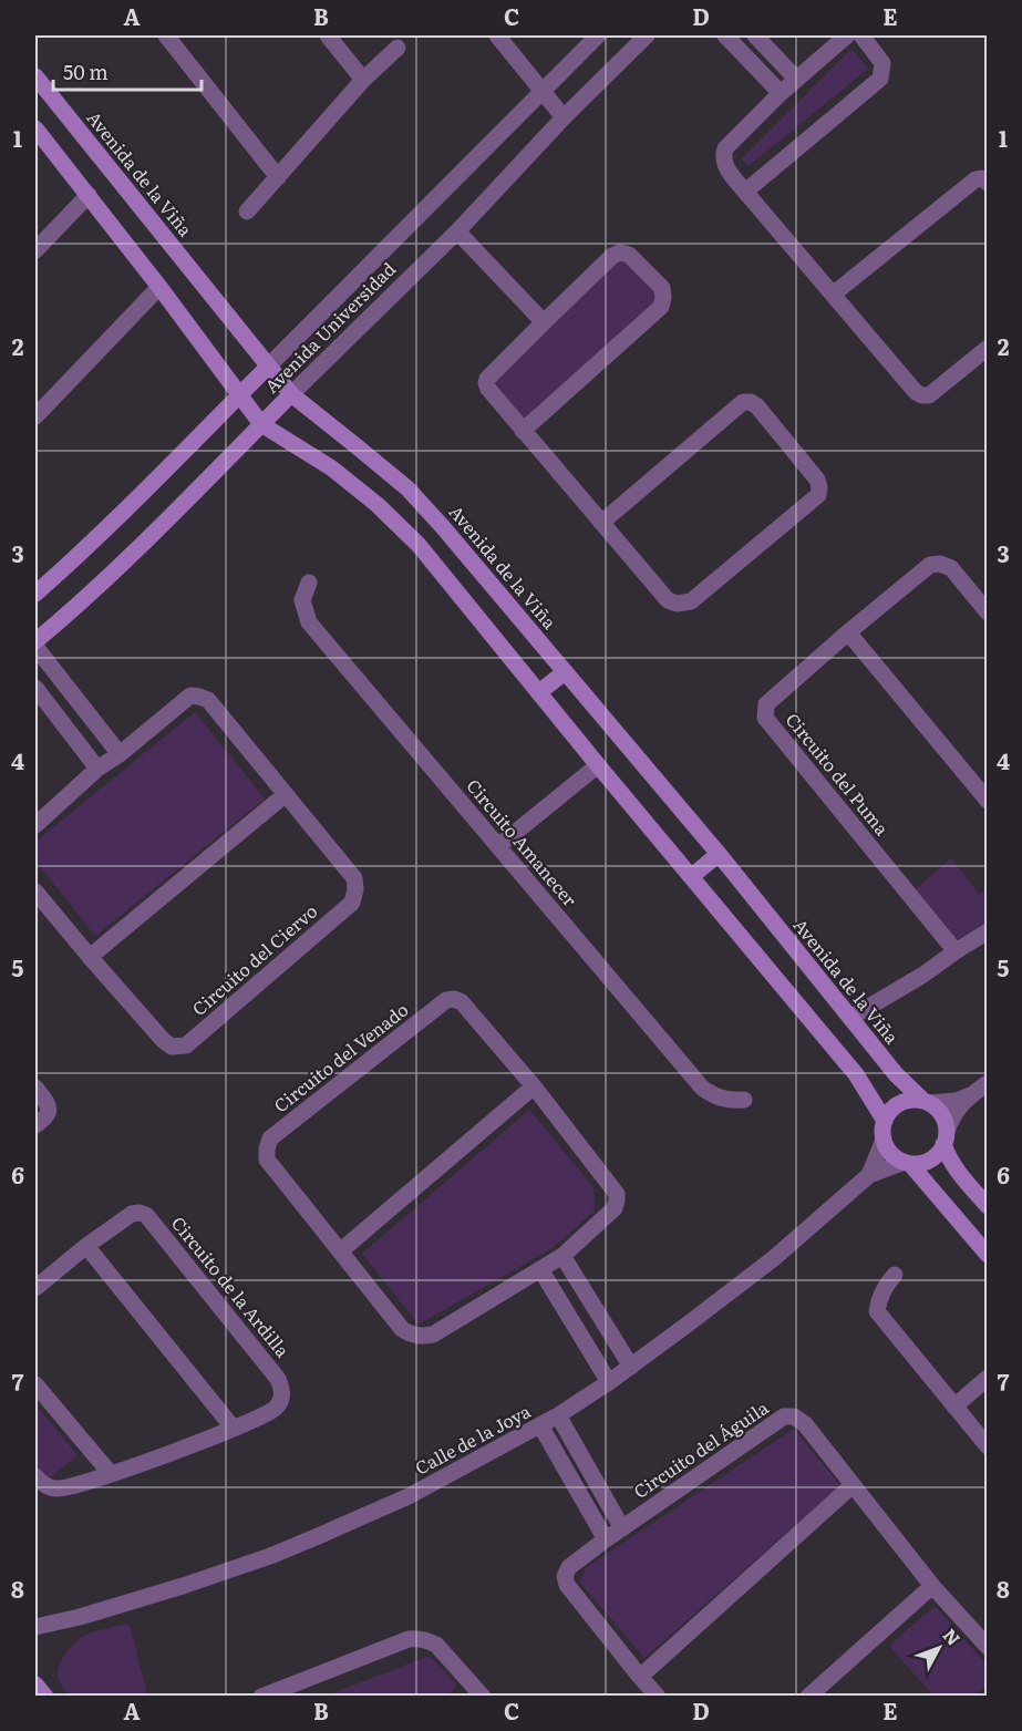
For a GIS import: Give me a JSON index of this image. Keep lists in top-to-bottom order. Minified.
{"streets":{"street":["Avenida de la Viña","Avenida Universidad","Circuito del Puma","Circuito Amanecer","Circuito del Ciervo","Circuito del Venado","Circuito de la Ardilla","Calle de la Joya","Circuito del Águila"]},"crossings":[["Avenida de la Viña","Avenida Universidad"],["Avenida de la Viña","Calle de la Joya"]],"scale_bar":"50 m","north":"top right","grid":{"columns":["A","B","C","D","E"],"rows":["1","2","3","4","5","6","7","8"]}}
